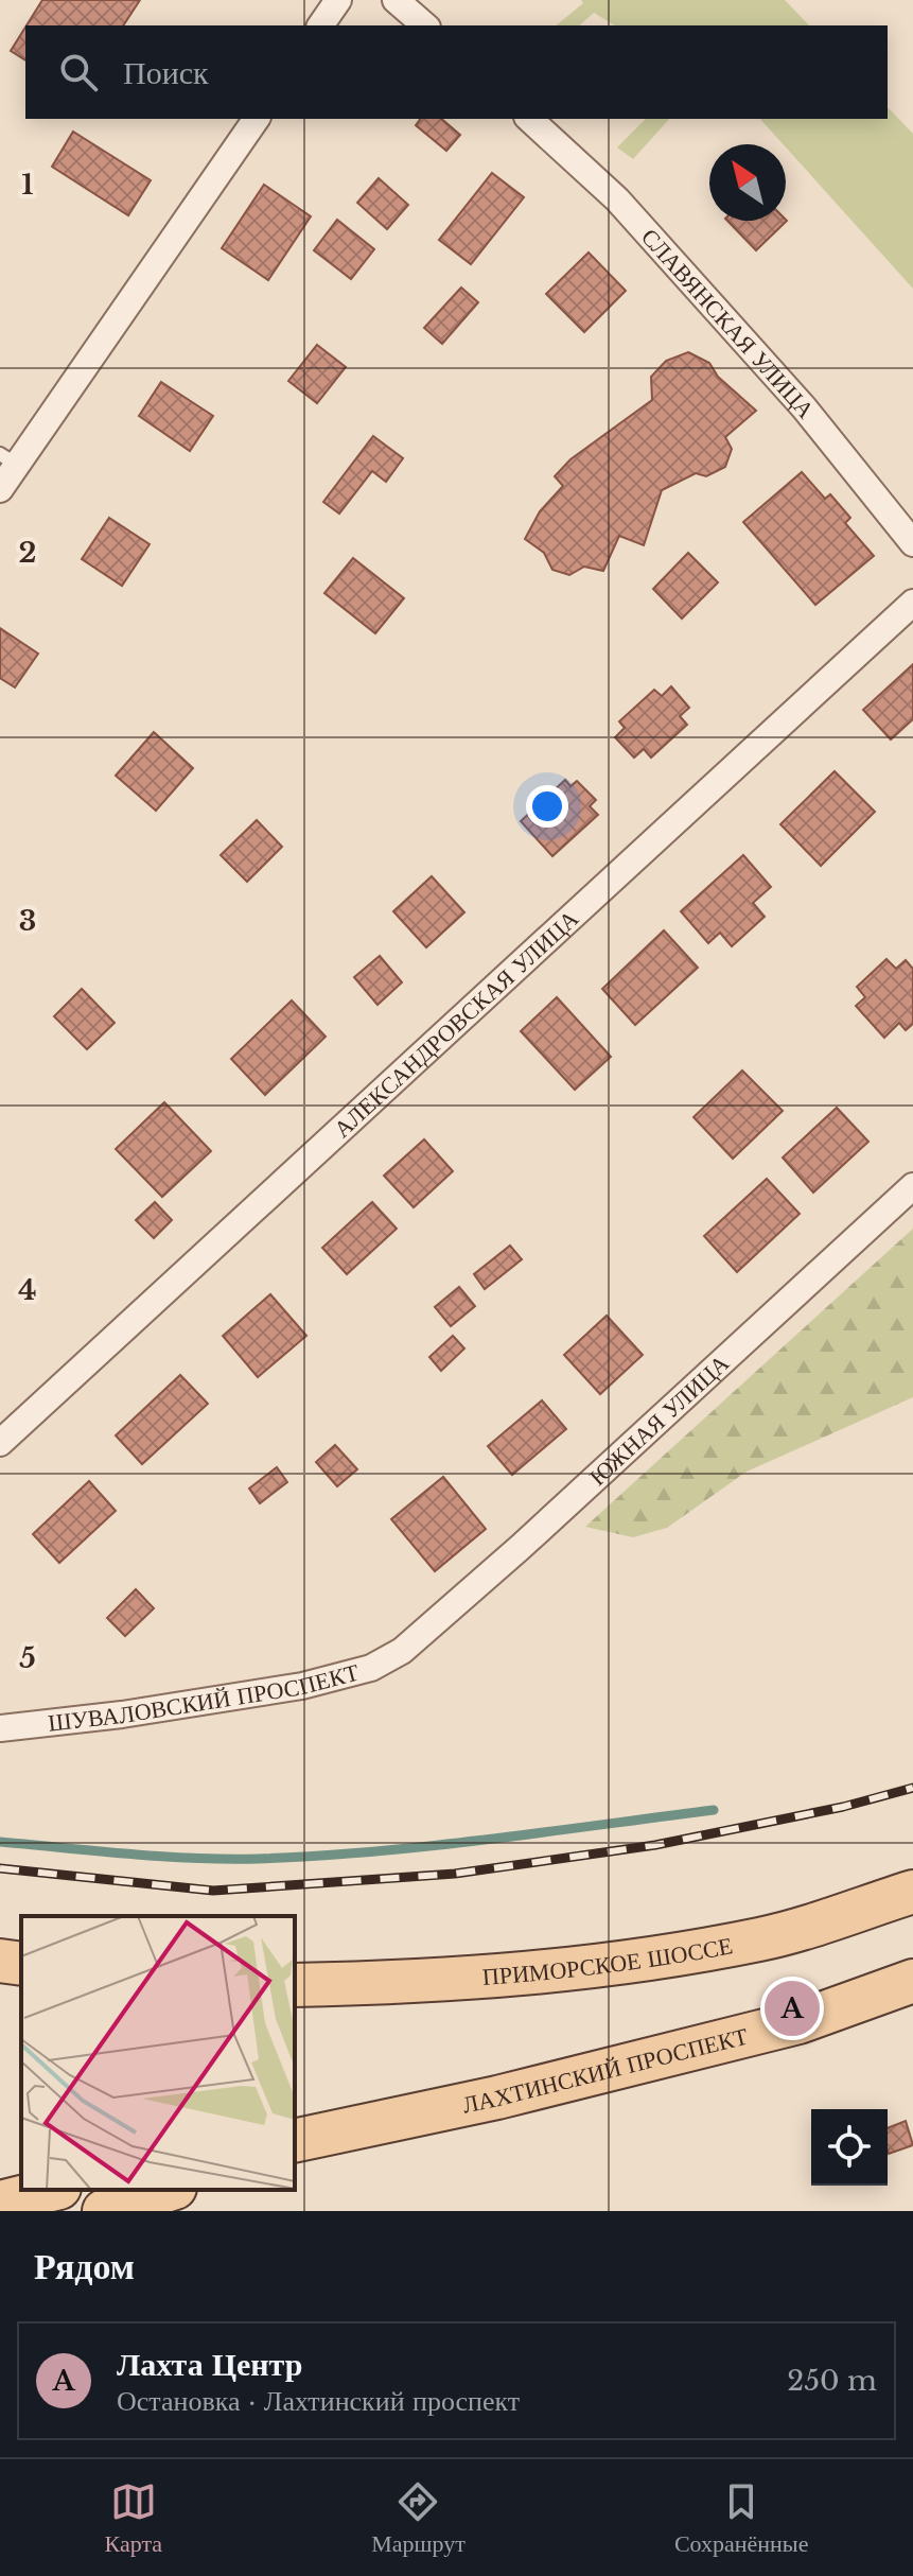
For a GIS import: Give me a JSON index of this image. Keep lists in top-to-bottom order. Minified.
{"streets":{"main road":["ПРИМОРСКОЕ ШОССЕ","ЛАХТИНСКИЙ ПРОСПЕКТ"],"street":["СЛАВЯНСКАЯ УЛИЦА","АЛЕКСАНДРОВСКАЯ УЛИЦА","ЮЖНАЯ УЛИЦА","ШУВАЛОВСКИЙ ПРОСПЕКТ"]},"crossings":[["ЮЖНАЯ УЛИЦА","ШУВАЛОВСКИЙ ПРОСПЕКТ"]],"north":"top left","page":{"search":"Поиск","pins":"A","heading":"Рядом","list":[{"mark":"A","name":"Лахта Центр","note":"Остановка · Лахтинский проспект","value":"250 m"}],"nav":["Карта","Маршрут","Сохранённые"]},"grid":{"rows":["1","2","3","4","5"]}}
